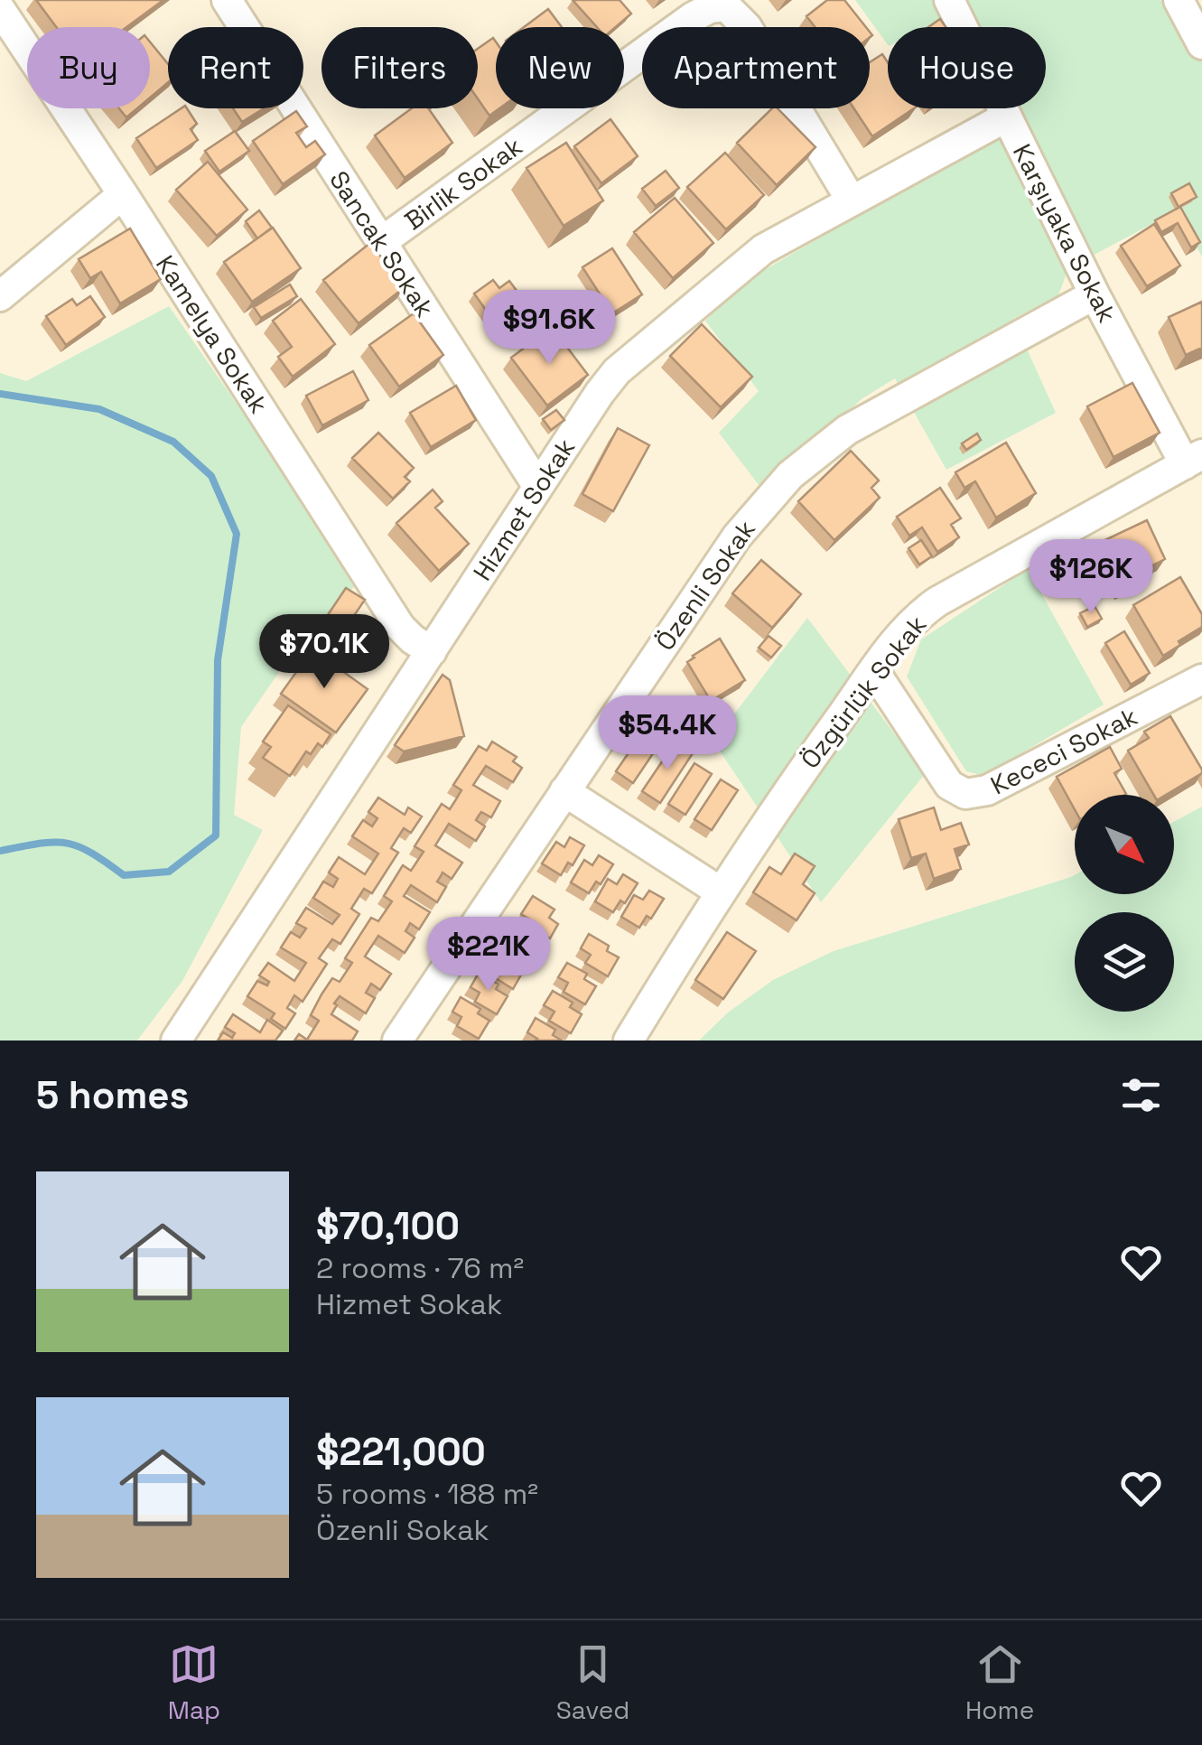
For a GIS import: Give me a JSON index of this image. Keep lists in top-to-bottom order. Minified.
{"streets":{"street":["Birlik Sokak","Karşıyaka Sokak","Sancak Sokak","Kamelya Sokak","Hizmet Sokak","Özenli Sokak","Özgürlük Sokak","Kececi Sokak"]},"crossings":[["Birlik Sokak","Sancak Sokak"],["Karşıyaka Sokak","Hizmet Sokak"],["Karşıyaka Sokak","Özenli Sokak"],["Karşıyaka Sokak","Özgürlük Sokak"],["Sancak Sokak","Hizmet Sokak"],["Kamelya Sokak","Hizmet Sokak"],["Özgürlük Sokak","Kececi Sokak"]],"north":"bottom right","page":{"chip":["Buy","Rent","Filters","New","Apartment","House"],"price":["$91.6K","$126K","$70.1K","$54.4K","$221K"],"heading":"5 homes","list":[{"name":"$70,100","note":"2 rooms · 76 m² · Hizmet Sokak"},{"name":"$221,000","note":"5 rooms · 188 m² · Özenli Sokak"}],"tabs":["Map","Saved","Home"]}}
